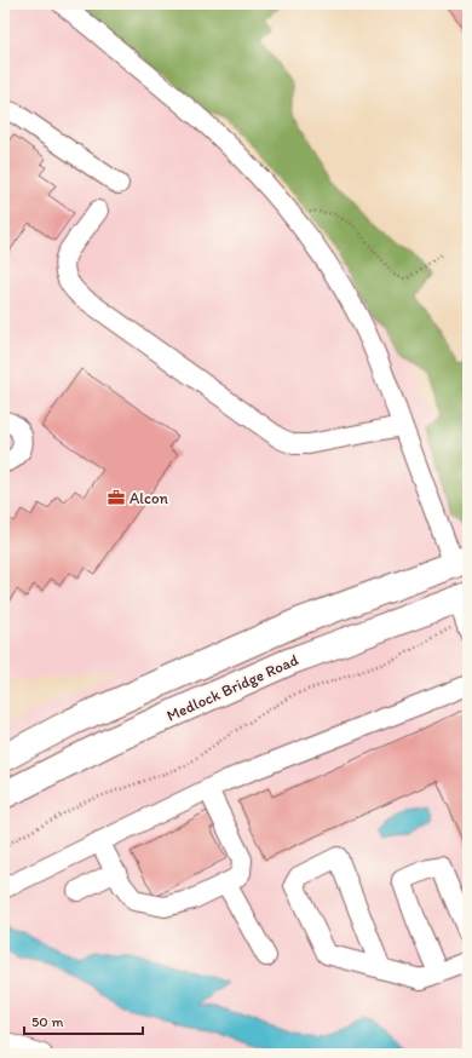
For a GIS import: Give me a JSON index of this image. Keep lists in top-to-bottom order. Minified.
{"streets":{"highway":["Medlock Bridge Road"]},"places":{"office":["Alcon"]},"scale_bar":"50 m"}
